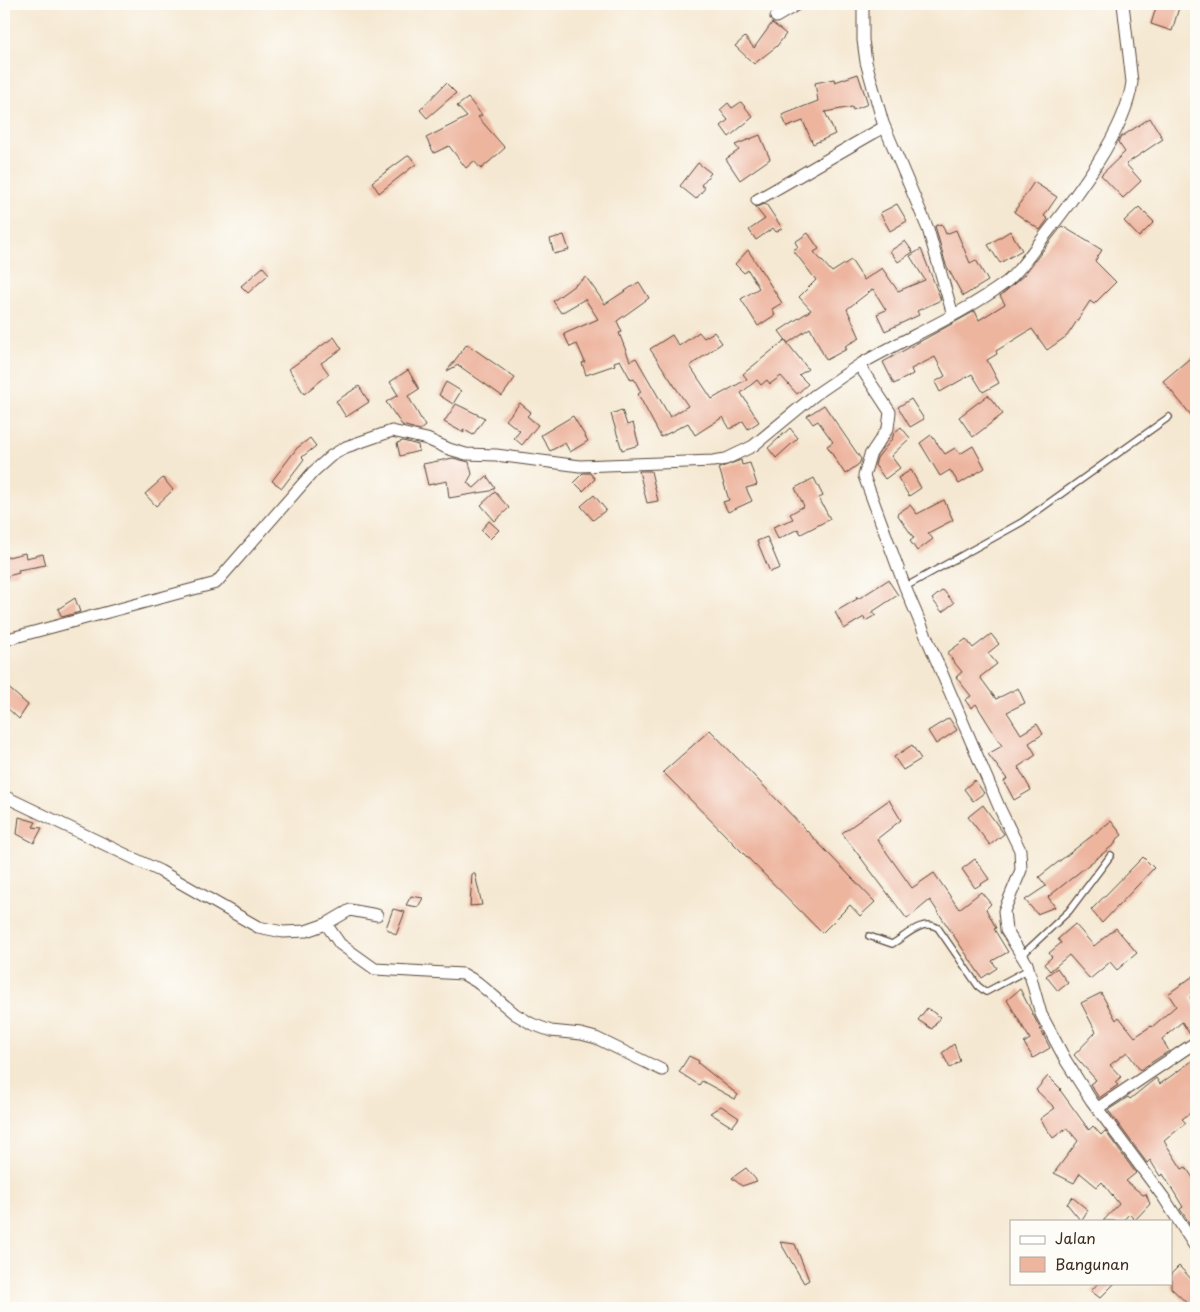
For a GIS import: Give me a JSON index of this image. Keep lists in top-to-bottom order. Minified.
{"legend":["Jalan","Bangunan"]}
